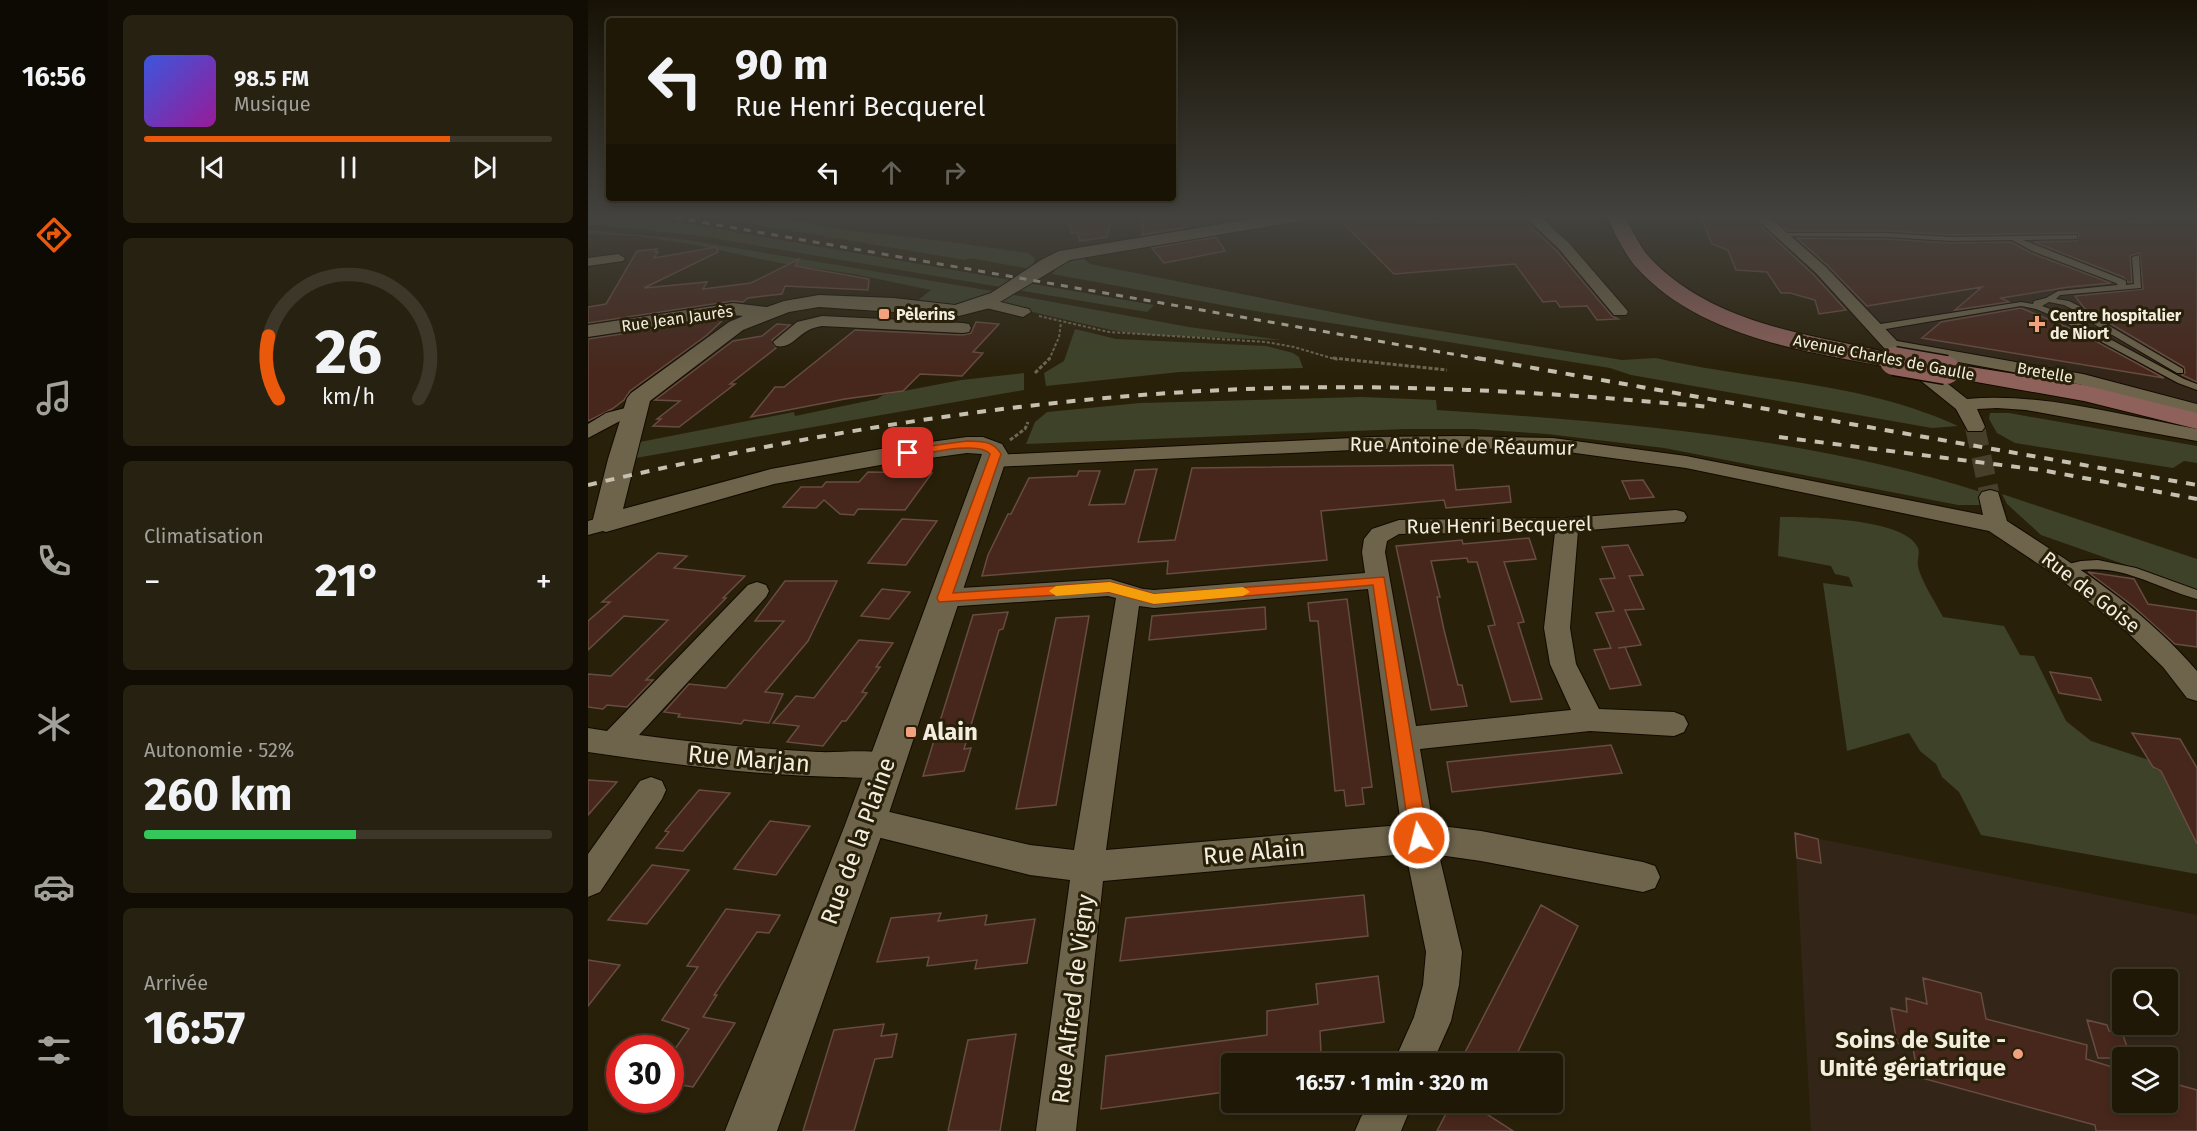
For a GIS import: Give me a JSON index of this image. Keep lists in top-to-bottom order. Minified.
{"streets":{"main road":["Avenue Charles de Gaulle"],"street":["Rue Jean Jaurès","Bretelle","Rue Antoine de Réaumur","Rue Henri Becquerel","Rue de Goise","Rue Marjan","Rue de la Plaine","Rue Alain","Rue Alfred de Vigny"]},"crossings":[["Avenue Charles de Gaulle","Bretelle"],["Rue Antoine de Réaumur","Rue de Goise"],["Rue Antoine de Réaumur","Rue de la Plaine"],["Rue Marjan","Rue de la Plaine"],["Rue de la Plaine","Rue Alain"],["Rue Alain","Rue Alfred de Vigny"]],"places":{"transit":["Pèlerins","Alain"],"health":["Centre hospitalier de Niort"],"other":["Soins de Suite - Unité gériatrique"]},"page":{"tabs":"16:56","turn":["90 m","Rue Henri Becquerel"],"song":["98.5 FM","Musique"],"tile":["Climatisation",["Autonomie · 52%","260 km"],["Arrivée","16:57"]],"heat":["−","21°","+"],"limit":"30","trip":"16:57 · 1 min · 320 m","gauge":["26","km/h"]}}
